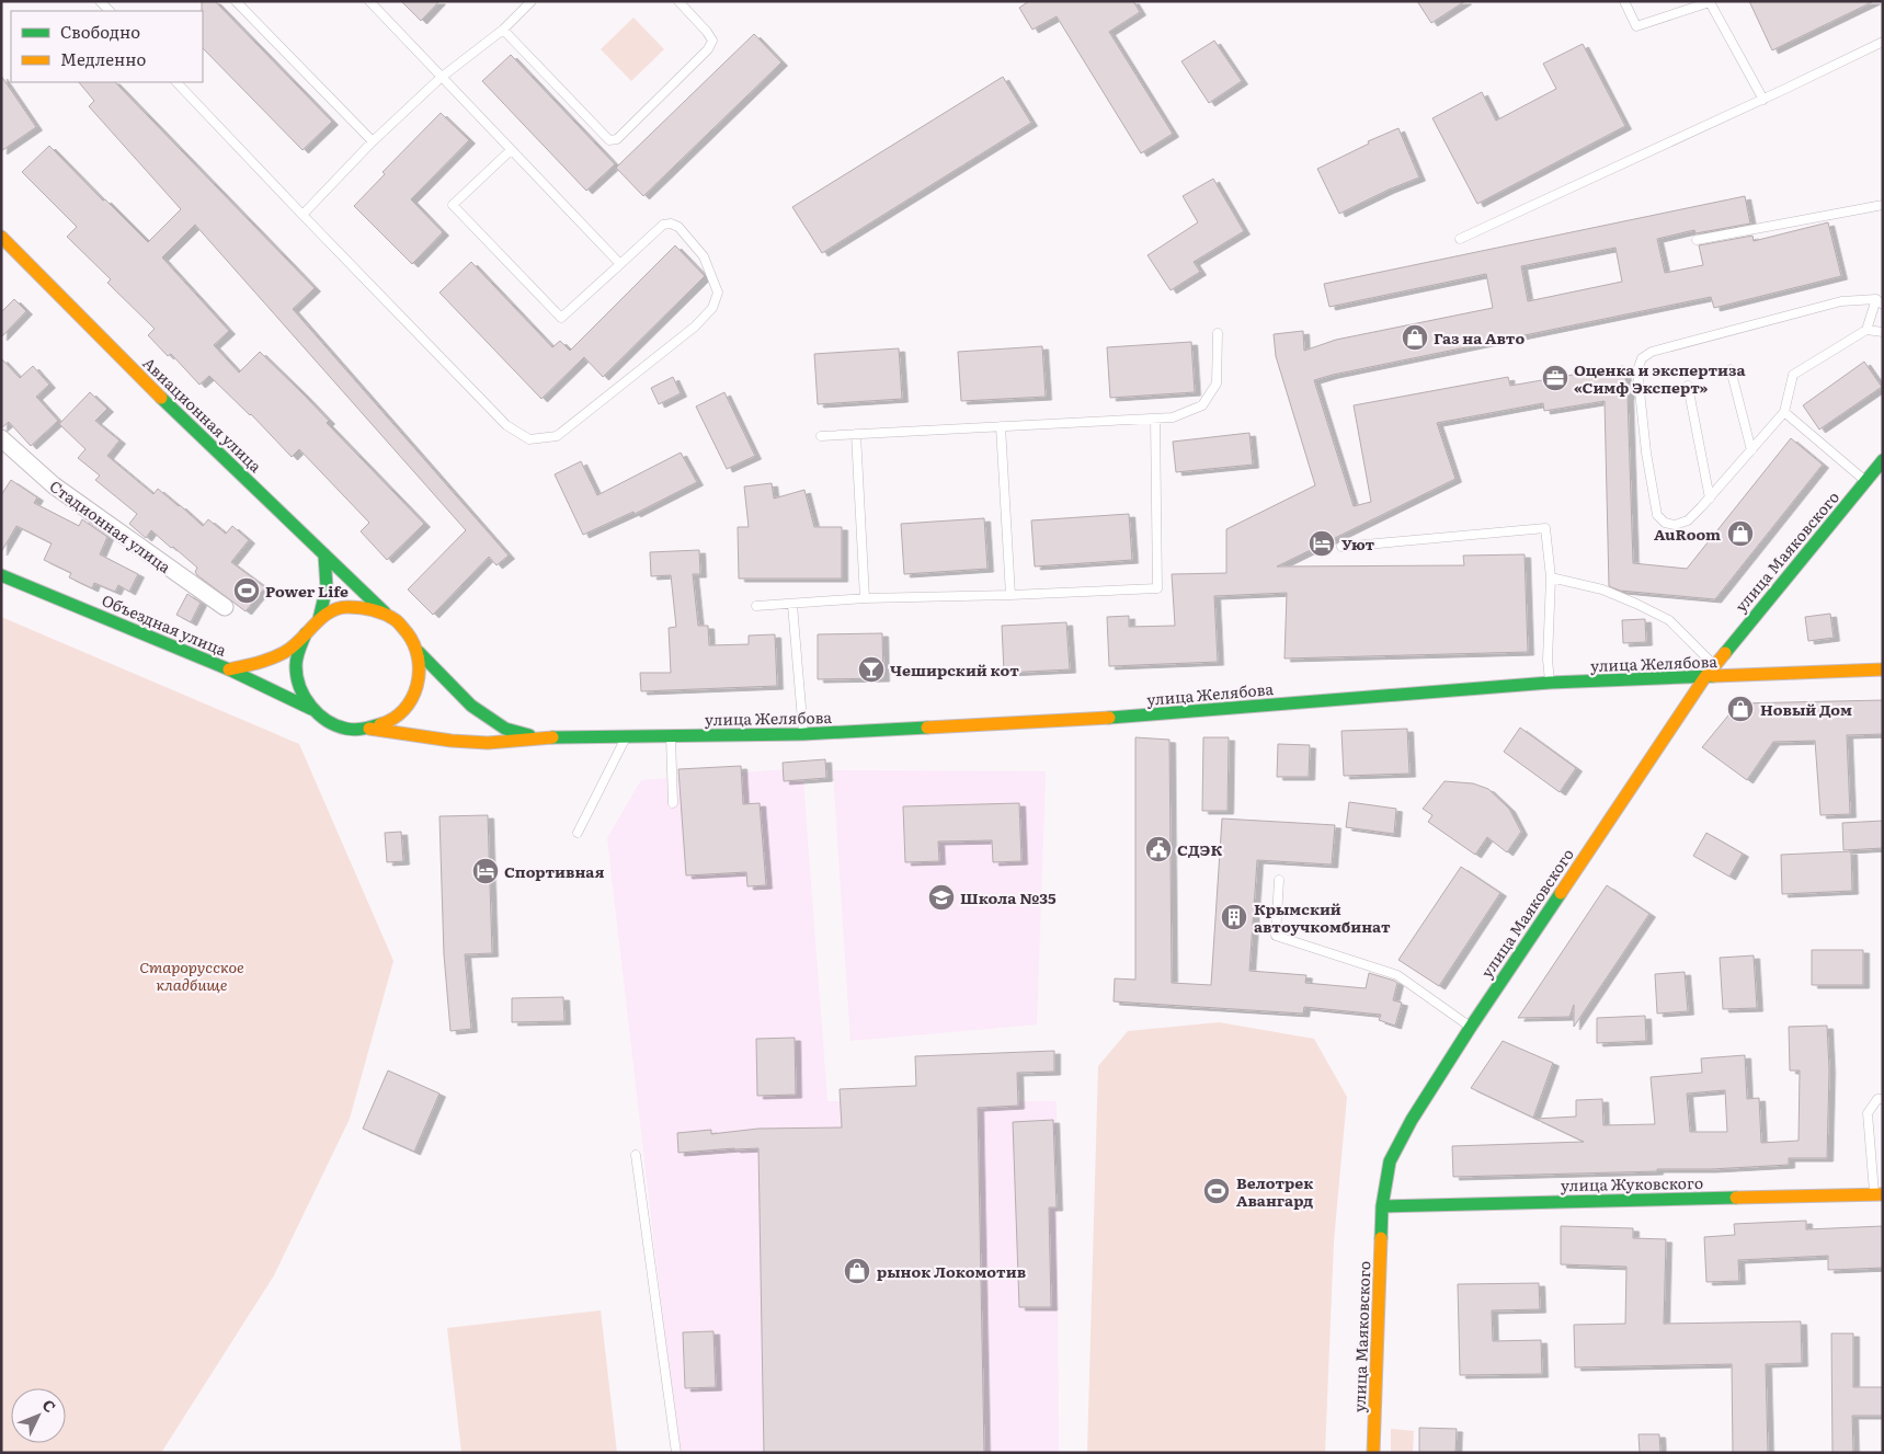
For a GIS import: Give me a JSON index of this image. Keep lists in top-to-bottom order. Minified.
{"streets":{"main road":["Авиационная улица","улица Маяковского","Объездная улица","улица Желябова","улица Жуковского"],"street":["Стадионная улица"]},"crossings":[["Авиационная улица","Объездная улица"],["улица Маяковского","улица Желябова"],["улица Маяковского","улица Жуковского"]],"parks":["Старорусское кладбище"],"places":{"shop":["Газ на Авто","AuRoom","Новый Дом","рынок Локомотив"],"office":["Оценка и экспертиза «Симф Эксперт»"],"hotel":["Уют","Спортивная"],"sports":["Power Life","Велотрек Авангард"],"bar":["Чеширский кот"],"public building":["СДЭК"],"school or university":["Школа №35"],"building":["Крымский автоучкомбинат"]},"legend":["Свободно","Медленно"],"north":"top right"}
